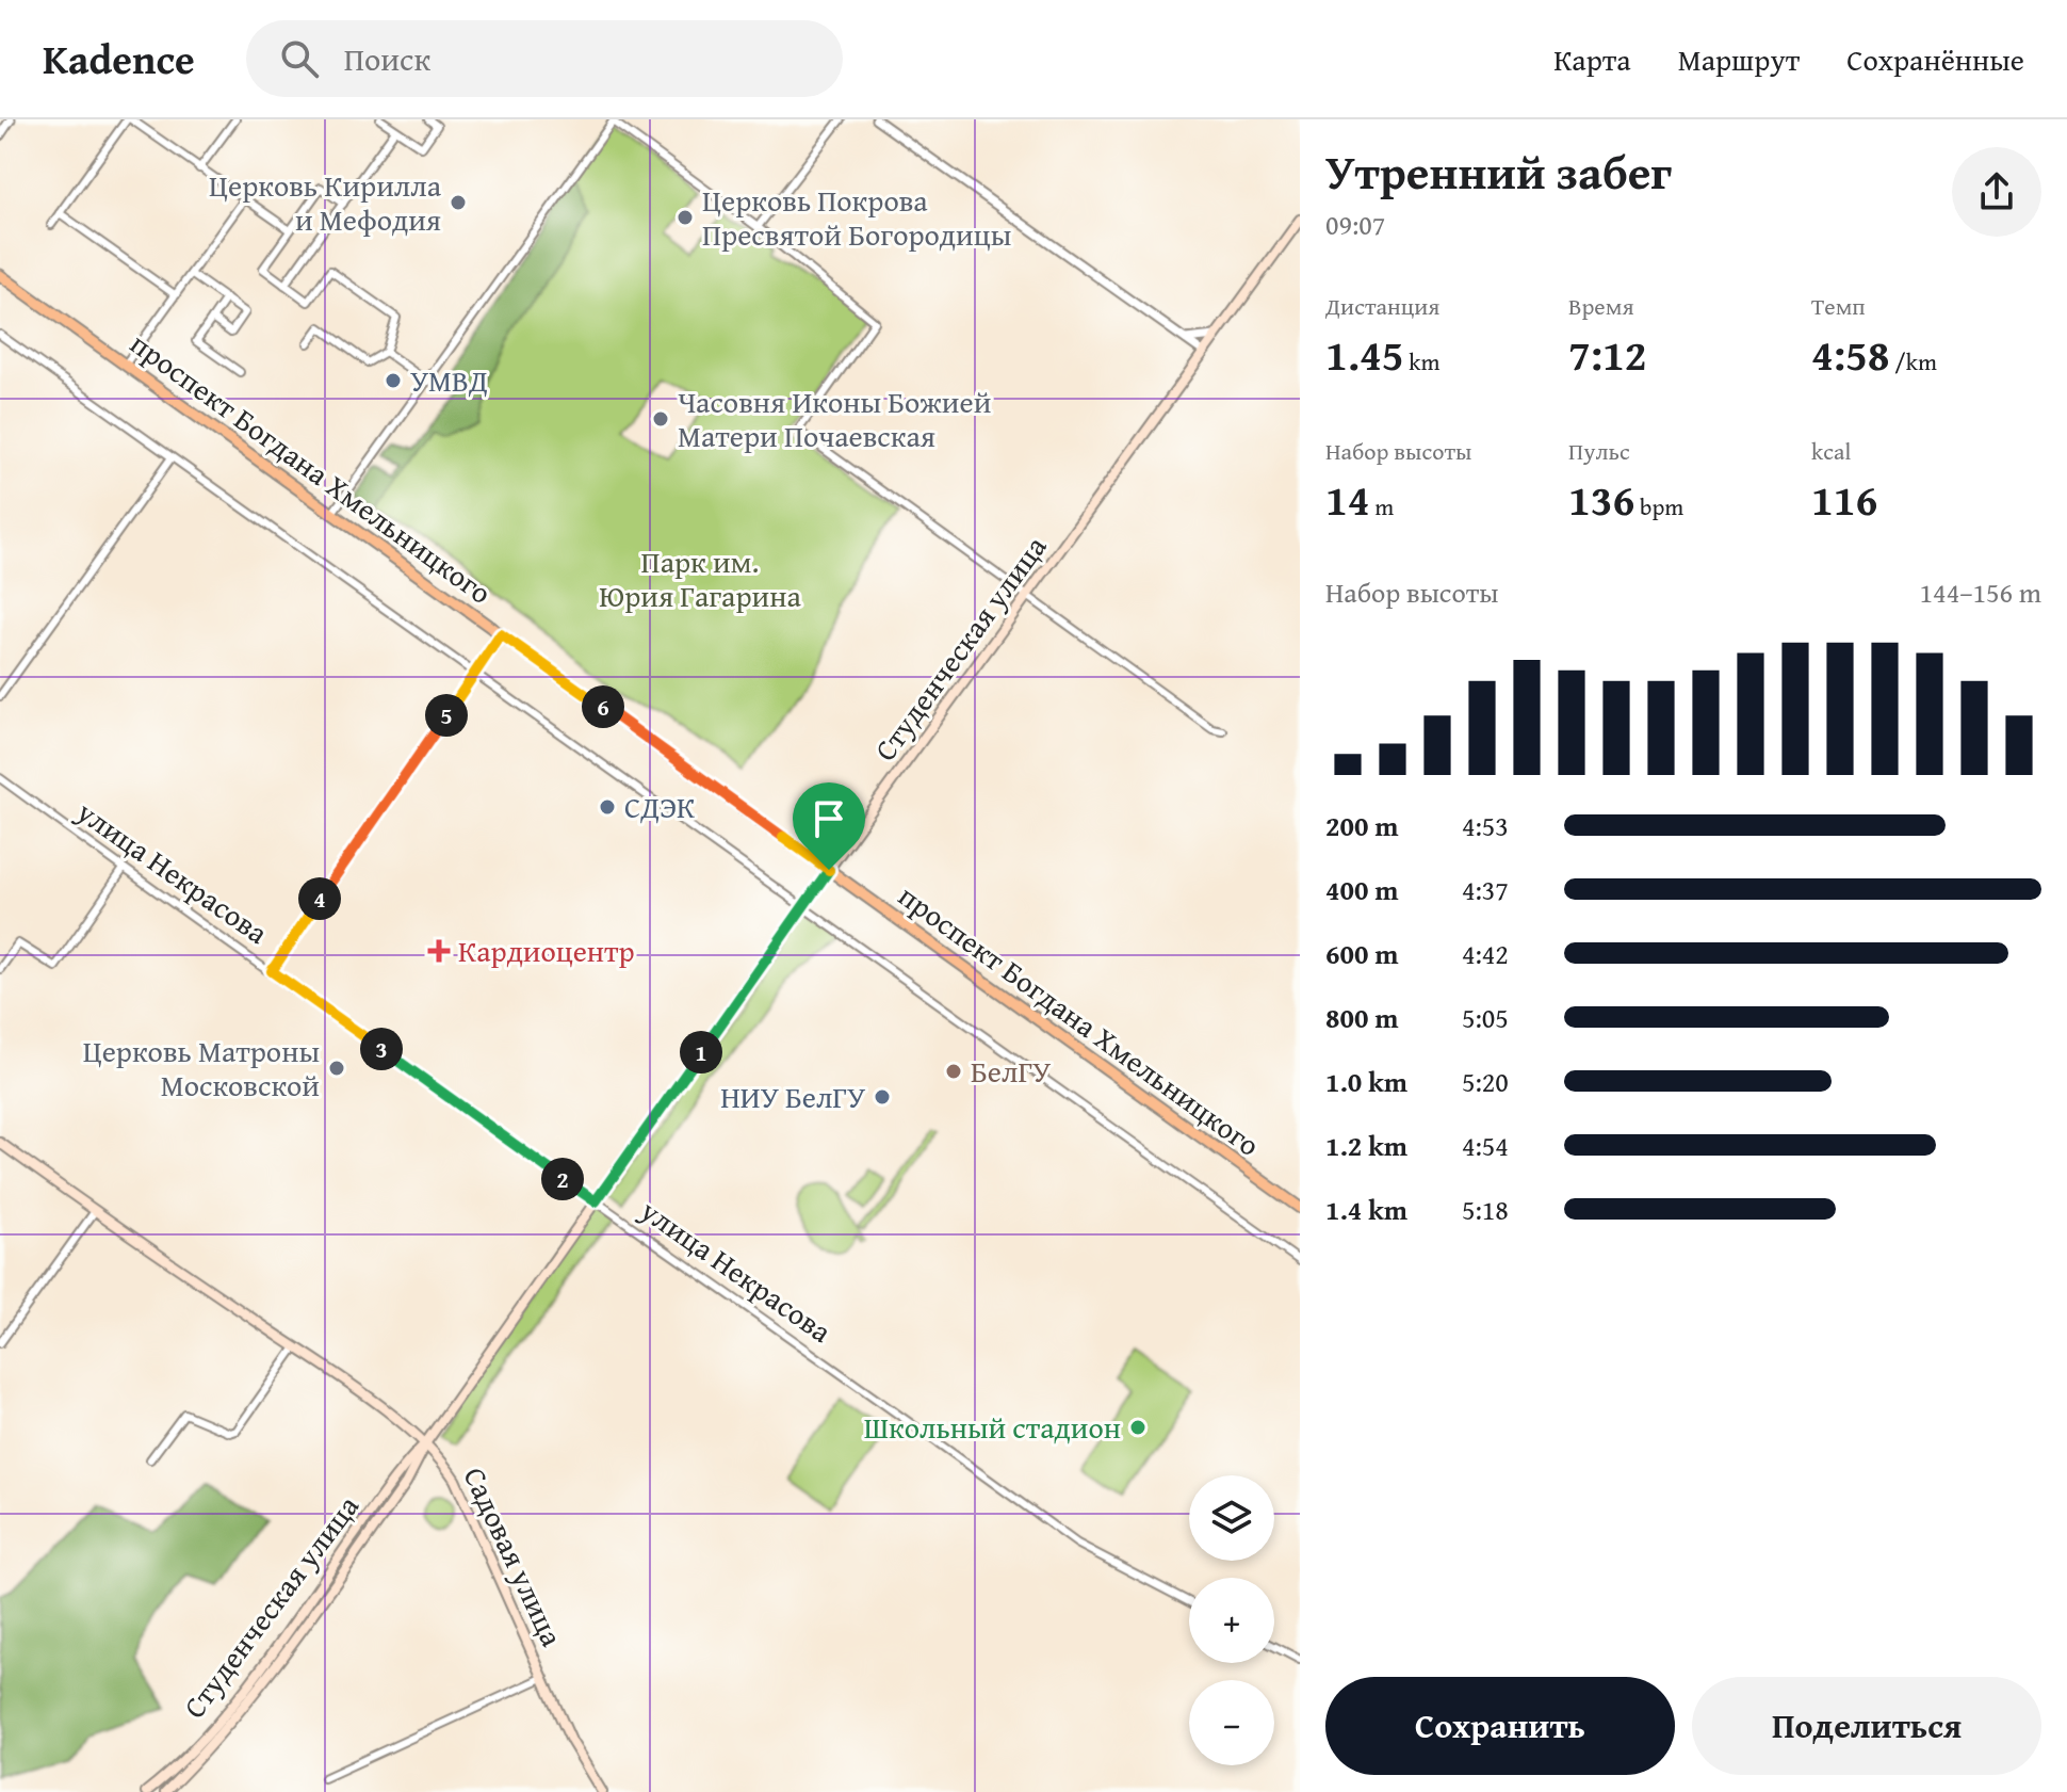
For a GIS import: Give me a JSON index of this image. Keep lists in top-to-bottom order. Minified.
{"streets":{"main road":["проспект Богдана Хмельницкого","Студенческая улица","Садовая улица"],"street":["улица Некрасова"]},"crossings":[["проспект Богдана Хмельницкого","Студенческая улица"],["Студенческая улица","улица Некрасова"],["Студенческая улица","Садовая улица"]],"parks":["Парк им. Юрия Гагарина"],"places":{"other":["Церковь Кирилла и Мефодия","Церковь Покрова Пресвятой Богородицы","УМВД","Часовня Иконы Божией Матери Почаевская","СДЭК","Церковь Матроны Московской","БелГУ","НИУ БелГУ","Школьный стадион"],"health":["Кардиоцентр"]},"page":{"header":"Kadence","search":"Поиск","nav":["Карта","Маршрут","Сохранённые"],"heading":["Утренний забег","09:07"],"stats":[["Дистанция","1.45 km"],["Время","7:12"],["Темп","4:58 /km"],["Набор высоты","14 m"],["Пульс","136 bpm"],["kcal","116"]],"chart":["Набор высоты","144–156 m"],"pins":["6","5","4","3","1","2"],"list":[{"name":"200 m","note":"4:53"},{"name":"400 m","note":"4:37"},{"name":"600 m","note":"4:42"},{"name":"800 m","note":"5:05"},{"name":"1.0 km","note":"5:20"},{"name":"1.2 km","note":"4:54"},{"name":"1.4 km","note":"5:18"}],"map_buttons":["+","−"],"buttons":["Сохранить","Поделиться"]}}
